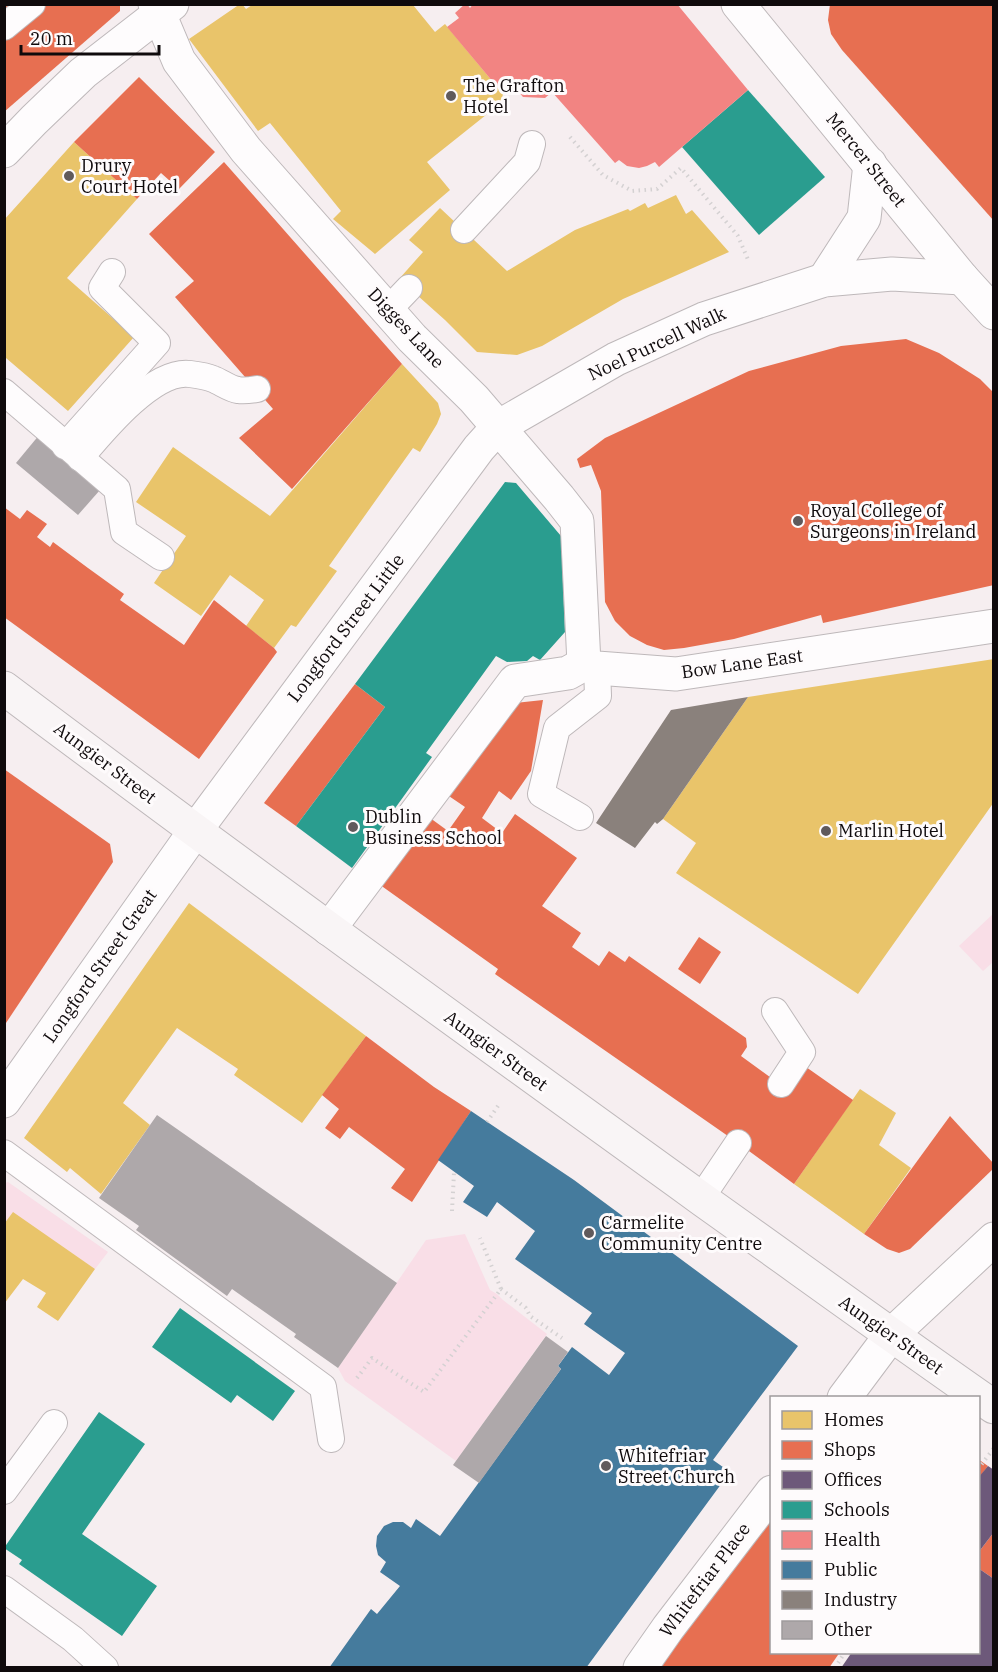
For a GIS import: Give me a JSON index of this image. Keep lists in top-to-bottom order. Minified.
{"streets":{"main road":["Aungier Street"],"street":["Mercer Street","Digges Lane","Noel Purcell Walk","Longford Street Little","Bow Lane East","Longford Street Great","Whitefriar Place"]},"crossings":[["Mercer Street","Noel Purcell Walk"],["Digges Lane","Noel Purcell Walk"],["Digges Lane","Longford Street Little"],["Digges Lane","Bow Lane East"],["Noel Purcell Walk","Longford Street Little"],["Longford Street Little","Aungier Street"],["Longford Street Little","Longford Street Great"],["Bow Lane East","Aungier Street"],["Aungier Street","Longford Street Great"]],"places":["The Grafton Hotel","Drury Court Hotel","Royal College of Surgeons in Ireland","Dublin Business School","Marlin Hotel","Carmelite Community Centre","Whitefriar Street Church"],"legend":["Homes","Shops","Offices","Schools","Health","Public","Industry","Other"],"scale_bar":"20 m"}
